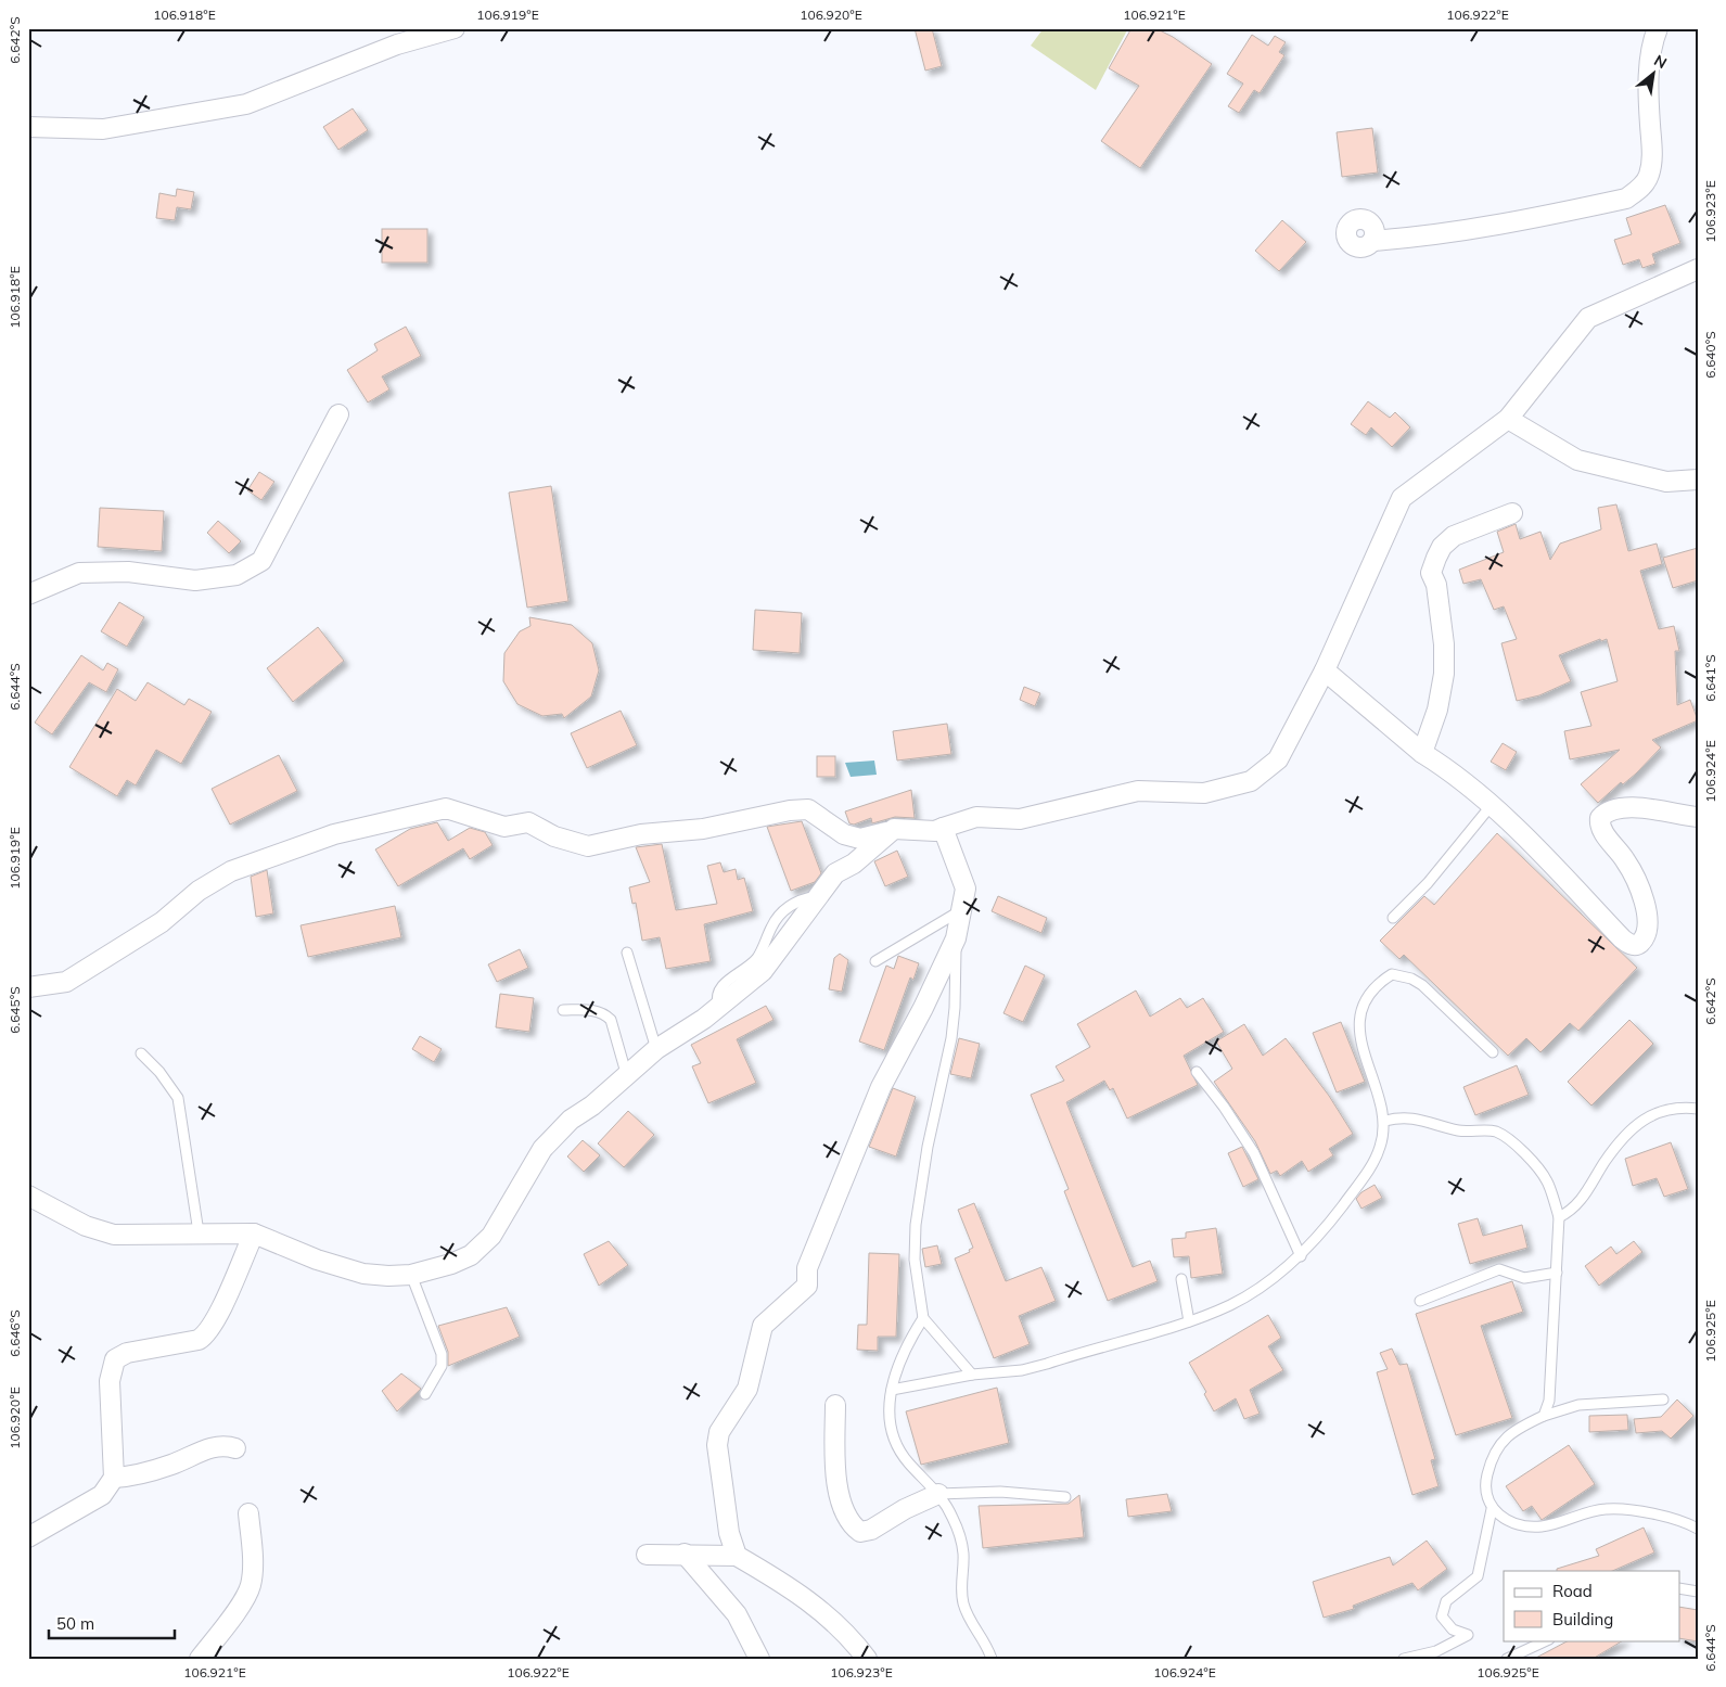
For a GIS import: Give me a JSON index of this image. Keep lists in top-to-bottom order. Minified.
{"legend":["Road","Building"],"scale_bar":"50 m","north":"top right","coordinates":["106.918°E","106.919°E","106.920°E","106.921°E","106.922°E","6.642°S","106.923°E","6.640°S","6.641°S","6.644°S","106.924°E","6.645°S","106.925°E","6.646°S"]}
